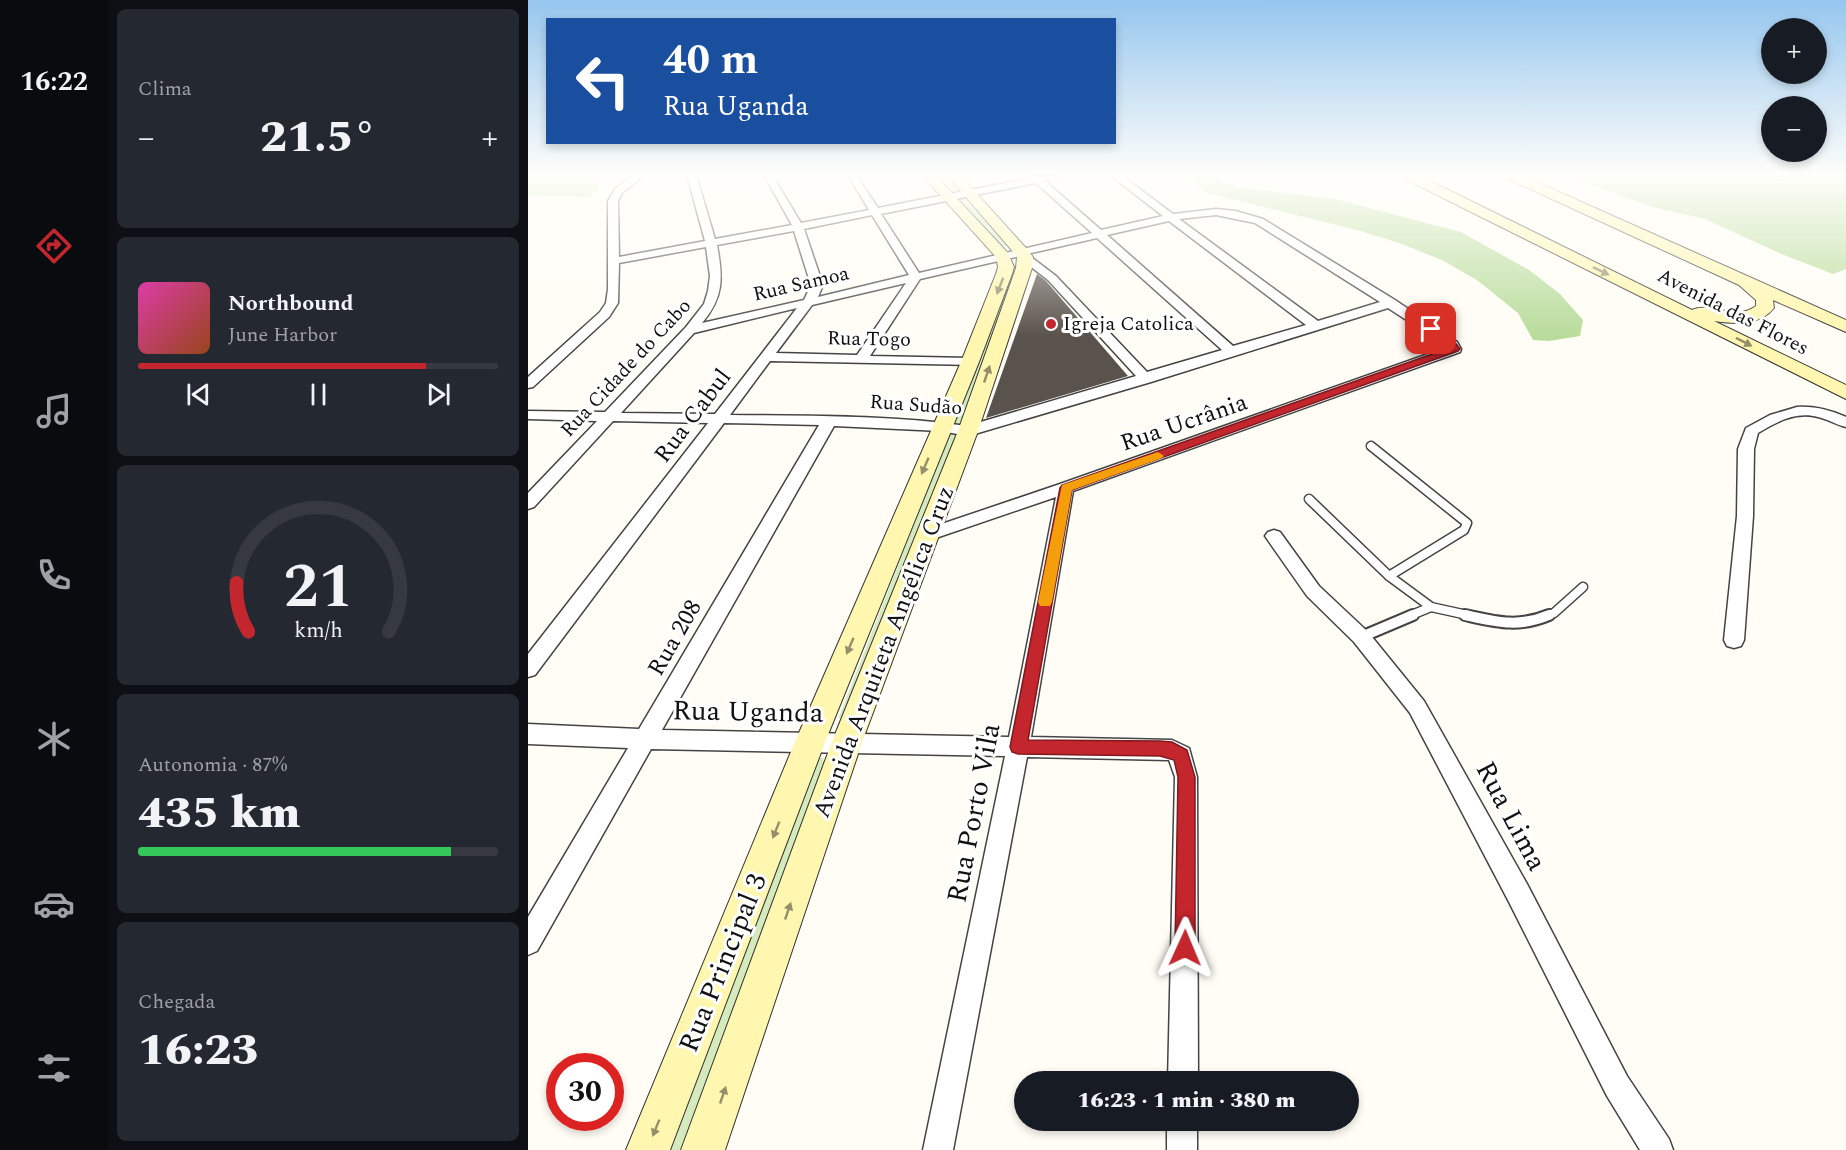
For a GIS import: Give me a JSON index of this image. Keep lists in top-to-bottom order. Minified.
{"streets":{"street":["Rua Samoa","Avenida das Flores","Rua Togo","Rua Cidade do Cabo","Rua Sudão","Rua Cabul","Rua Ucrânia","Rua 208","Avenida Arquiteta Angélica Cruz","Rua Uganda","Rua Porto Vila","Rua Lima","Rua Principal 3"]},"crossings":[["Rua Samoa","Rua Cidade do Cabo"],["Rua Samoa","Rua Sudão"],["Rua Samoa","Rua Cabul"],["Rua Samoa","Rua Ucrânia"],["Rua Samoa","Avenida Arquiteta Angélica Cruz"],["Rua Togo","Rua Cabul"],["Rua Togo","Avenida Arquiteta Angélica Cruz"],["Rua Cidade do Cabo","Rua Sudão"],["Rua Sudão","Rua Cabul"],["Rua Sudão","Rua 208"],["Rua Sudão","Avenida Arquiteta Angélica Cruz"],["Rua Ucrânia","Avenida Arquiteta Angélica Cruz"],["Rua Ucrânia","Rua Porto Vila"],["Rua 208","Rua Uganda"],["Avenida Arquiteta Angélica Cruz","Rua Uganda"],["Avenida Arquiteta Angélica Cruz","Rua Principal 3"],["Rua Uganda","Rua Porto Vila"],["Rua Uganda","Rua Principal 3"]],"one_way":["Rua Principal 3"],"places":["Igreja Catolica"],"page":{"tabs":"16:22","tile":["Clima",["Autonomia · 87%","435 km"],["Chegada","16:23"]],"map_buttons":["+","−"],"turn":["40 m","Rua Uganda"],"heat":["−","21.5°","+"],"song":["Northbound","June Harbor"],"limit":"30","trip":"16:23 · 1 min · 380 m","gauge":["21","km/h"]}}
